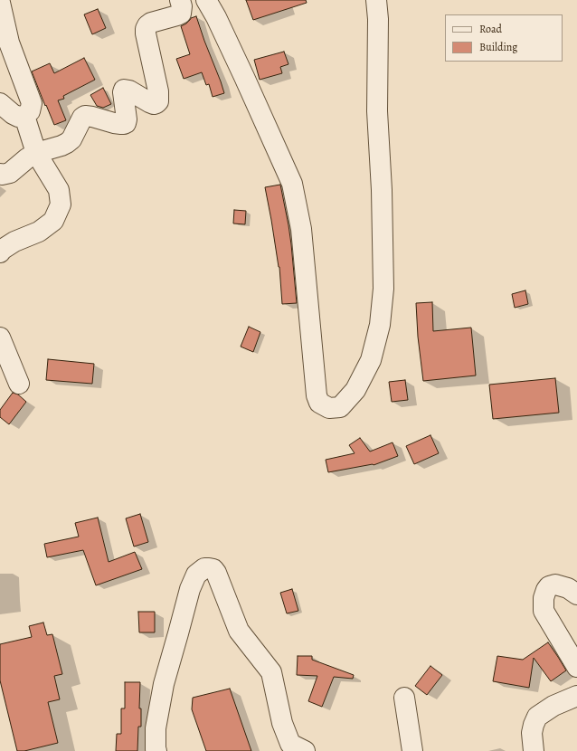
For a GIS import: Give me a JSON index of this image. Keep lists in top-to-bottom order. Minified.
{"legend":["Road","Building"]}
